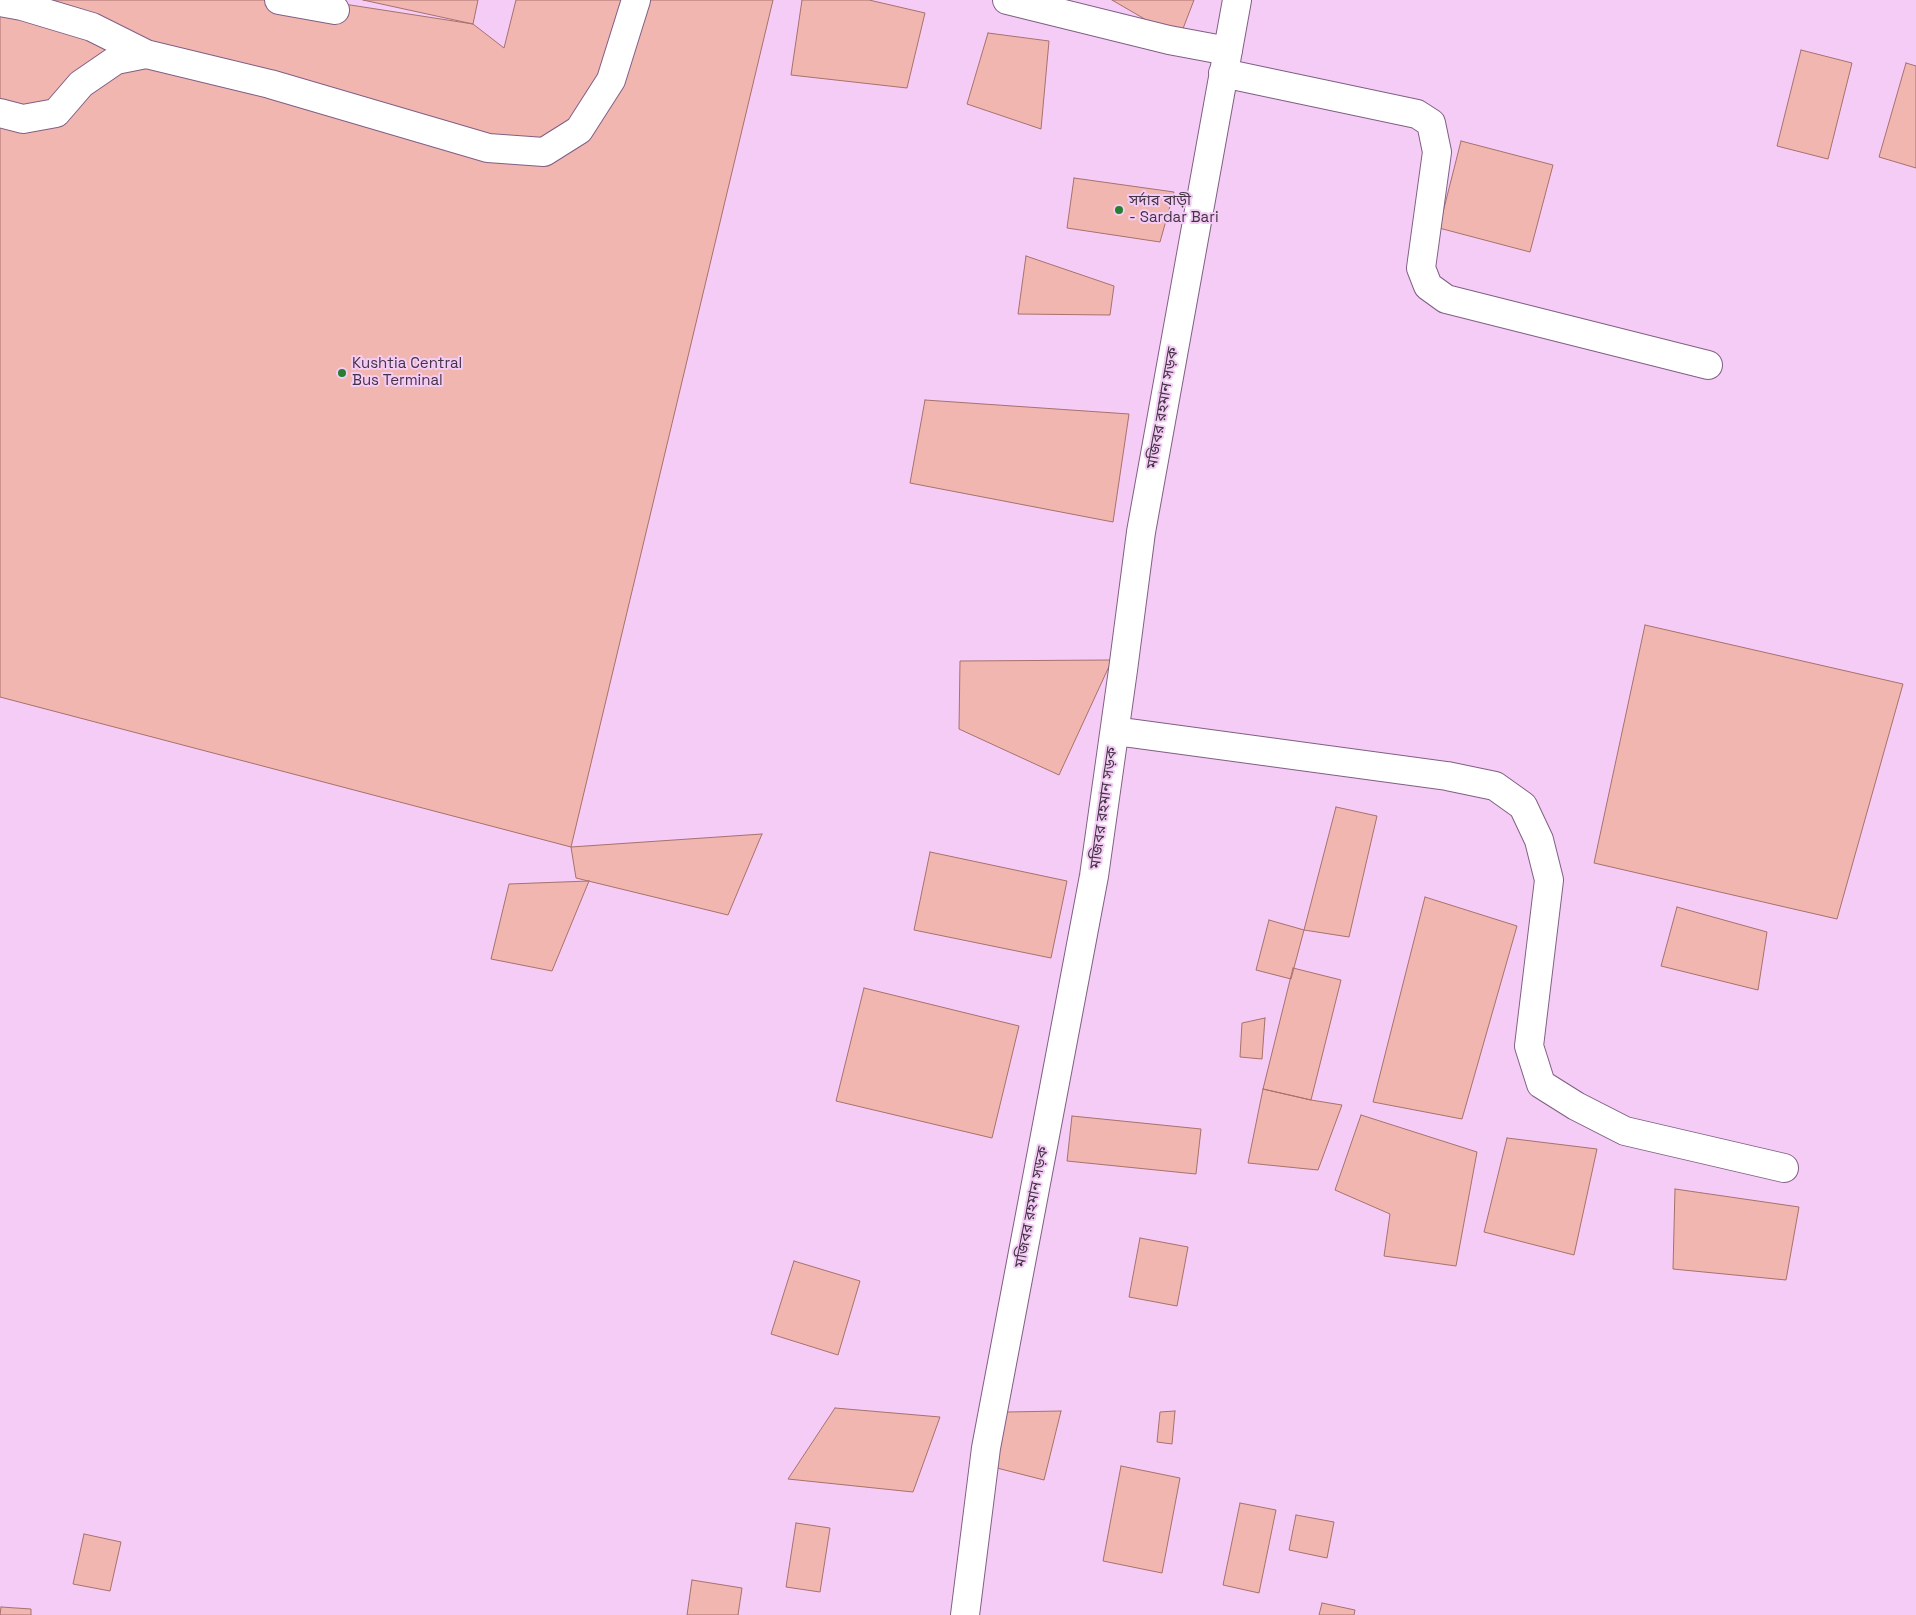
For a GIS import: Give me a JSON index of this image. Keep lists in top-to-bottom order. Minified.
{"streets":{"street":["মজিবর রহমান সড়ক"]},"places":["সর্দার বাড়ী - Sardar Bari","Kushtia Central Bus Terminal"]}
